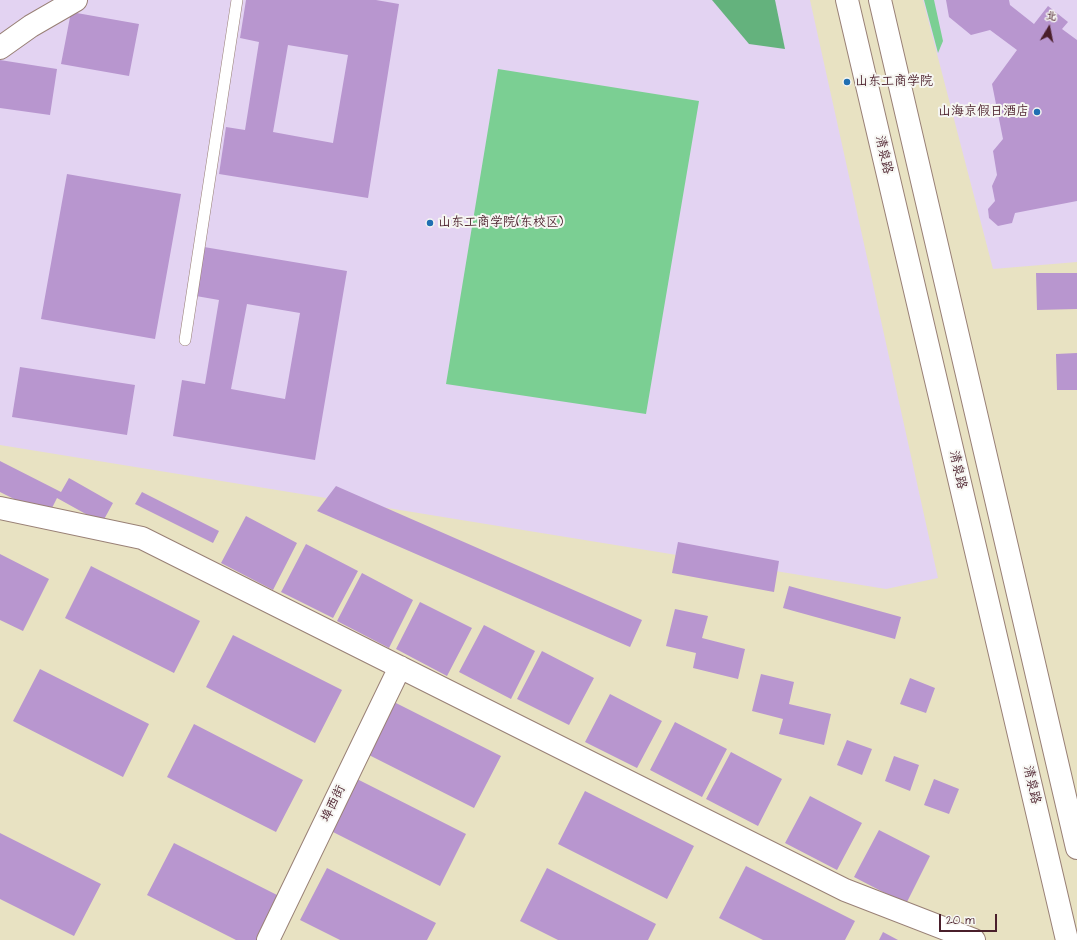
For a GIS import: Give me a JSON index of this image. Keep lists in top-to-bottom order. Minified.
{"streets":{"main road":["清泉路","埠西街"]},"places":["山东工商学院","山海京假日酒店","山东工商学院(东校区)"],"scale_bar":"20 m","north":"top"}
